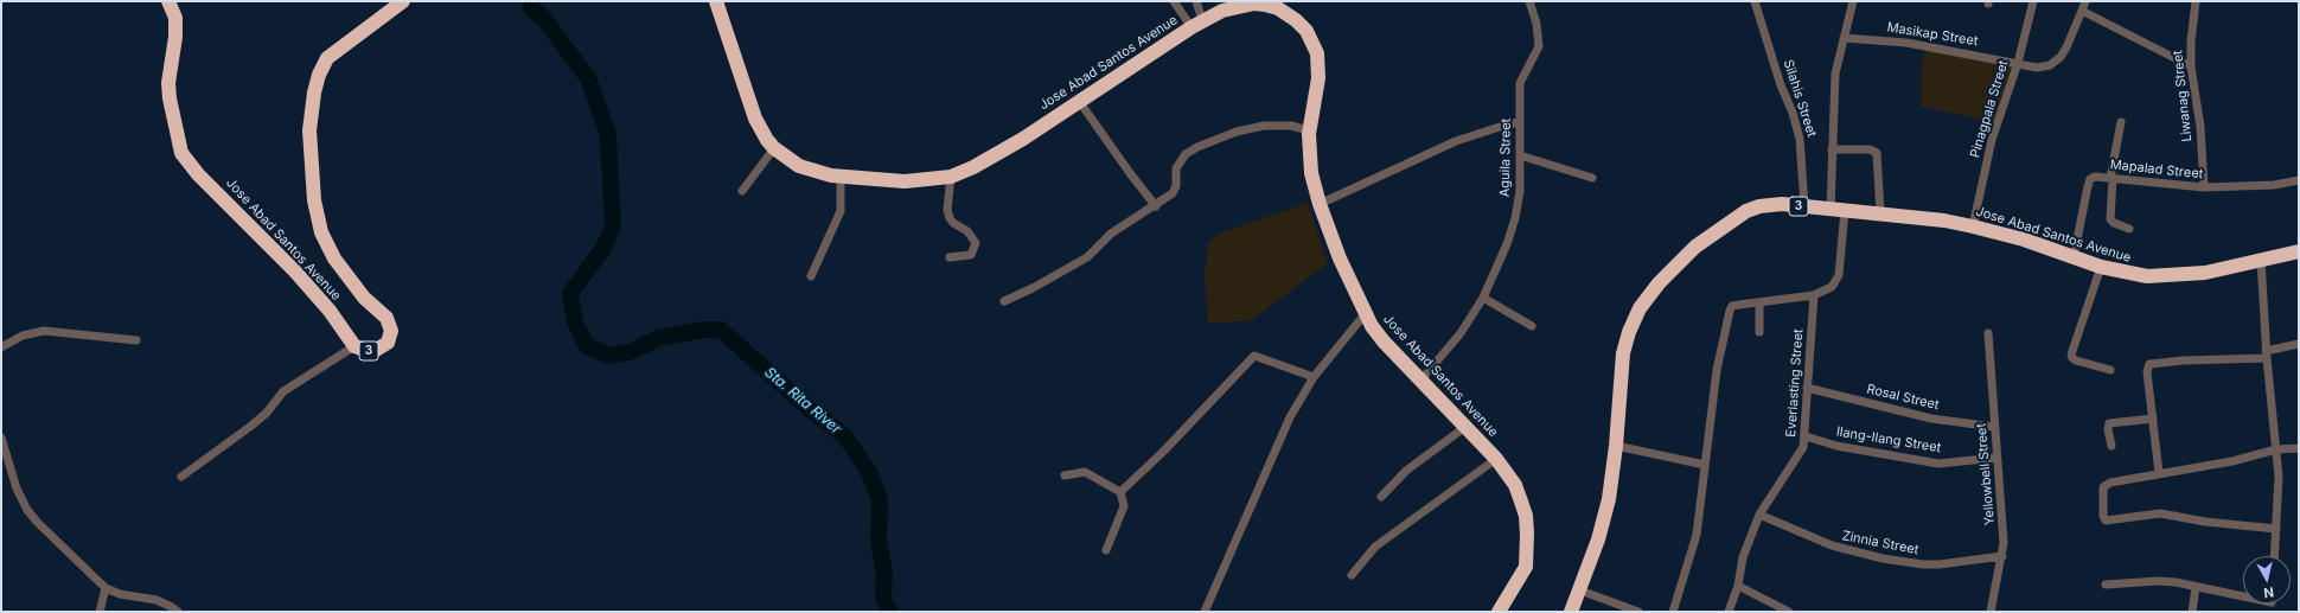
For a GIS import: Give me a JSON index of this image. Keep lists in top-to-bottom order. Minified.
{"streets":{"highway":["Jose Abad Santos Avenue","3"],"street":["Masikap Street","Liwanag Street","Silahis Street","Pinagpala Street","Aguila Street","Mapalad Street","Everlasting Street","Rosal Street","Ilang-Ilang Street","Yellowbell Street","Zinnia Street"]},"crossings":[["Masikap Street","Pinagpala Street"],["Jose Abad Santos Avenue","Silahis Street"],["Jose Abad Santos Avenue","Pinagpala Street"],["Jose Abad Santos Avenue","Aguila Street"],["Jose Abad Santos Avenue","Mapalad Street"],["Liwanag Street","Mapalad Street"],["Everlasting Street","Rosal Street"],["Everlasting Street","Ilang-Ilang Street"],["Everlasting Street","Zinnia Street"],["Rosal Street","Yellowbell Street"],["Ilang-Ilang Street","Yellowbell Street"],["Yellowbell Street","Zinnia Street"]],"water":["Sta. Rita River"],"north":"bottom"}
